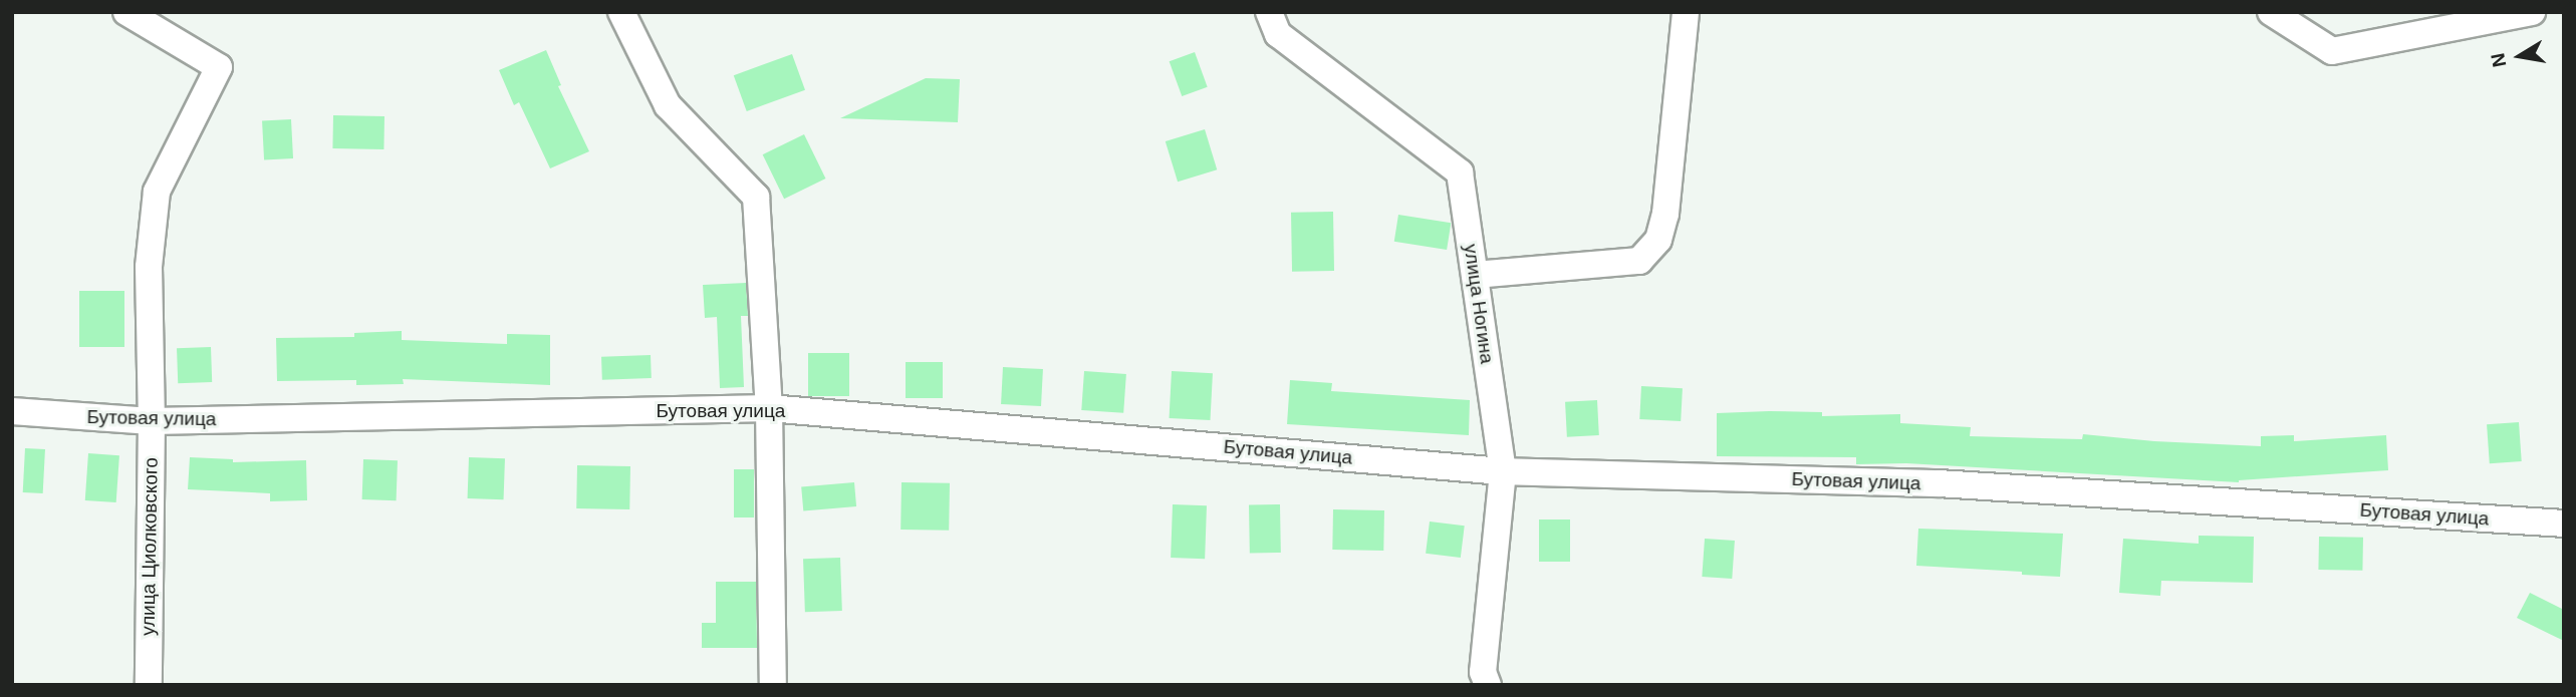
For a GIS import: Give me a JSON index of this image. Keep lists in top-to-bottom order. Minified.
{"streets":{"street":["улица Ногина","Бутовая улица","улица Циолковского"]},"crossings":[["улица Ногина","Бутовая улица"],["Бутовая улица","улица Циолковского"]],"north":"left"}
